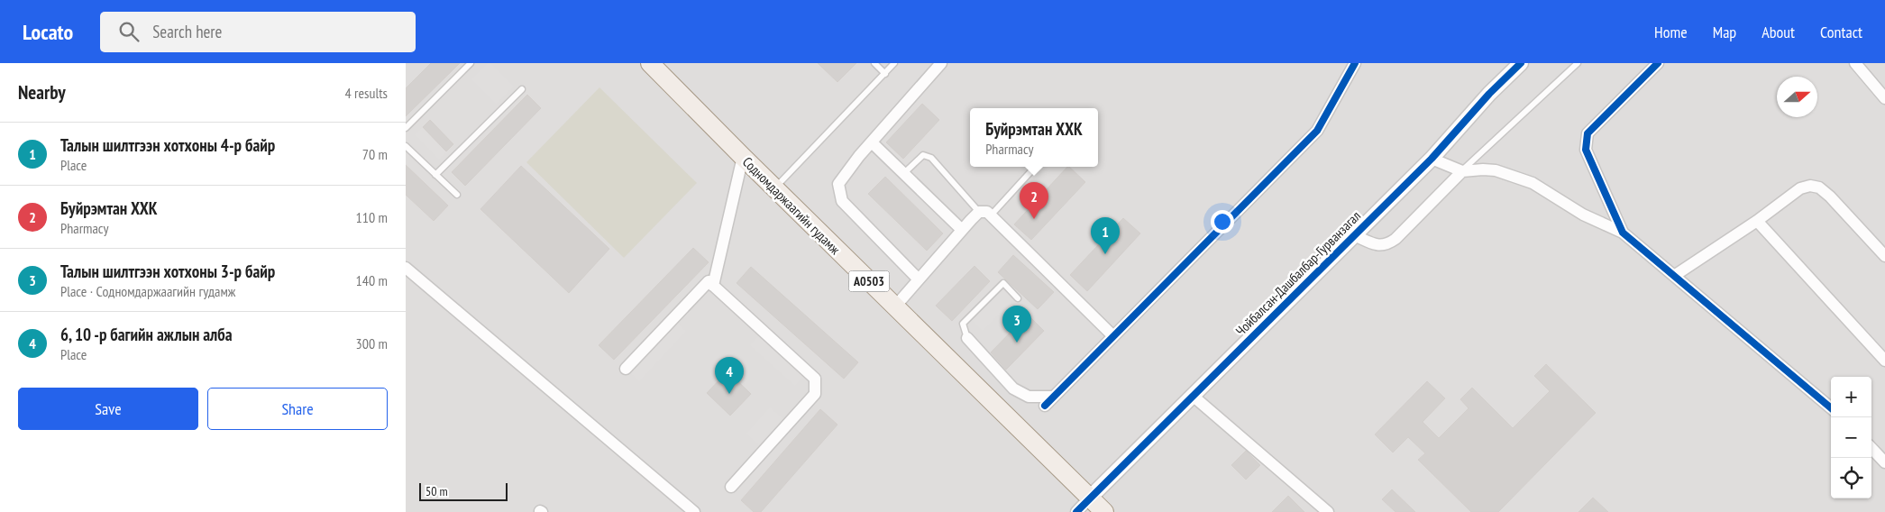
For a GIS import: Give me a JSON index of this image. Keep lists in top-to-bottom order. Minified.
{"streets":{"main road":["Содномдаржаагийн гудамж","A0503"],"street":["Чойбалсан-Дашбалбар-Гурванзагал"]},"crossings":[["Содномдаржаагийн гудамж","Чойбалсан-Дашбалбар-Гурванзагал"],["Содномдаржаагийн гудамж","A0503"],["Чойбалсан-Дашбалбар-Гурванзагал","A0503"]],"scale_bar":"50 m","north":"right","page":{"header":"Locato","search":"Search here","nav":["Home","Map","About","Contact"],"heading":["Nearby","4 results"],"popup":["Буйрэмтан ХХК","Pharmacy"],"list":[{"mark":"1","name":"Талын шилтгээн хотхоны 4-р байр","note":"Place","value":"70 m"},{"mark":"2","name":"Буйрэмтан ХХК","note":"Pharmacy","value":"110 m"},{"mark":"3","name":"Талын шилтгээн хотхоны 3-р байр","note":"Place · Содномдаржаагийн гудамж","value":"140 m"},{"mark":"4","name":"6, 10 -р багийн ажлын алба","note":"Place","value":"300 m"}],"pins":["2","1","3","4"],"buttons":["Save","Share"],"map_buttons":["+","−"],"scale":"50 m"}}
